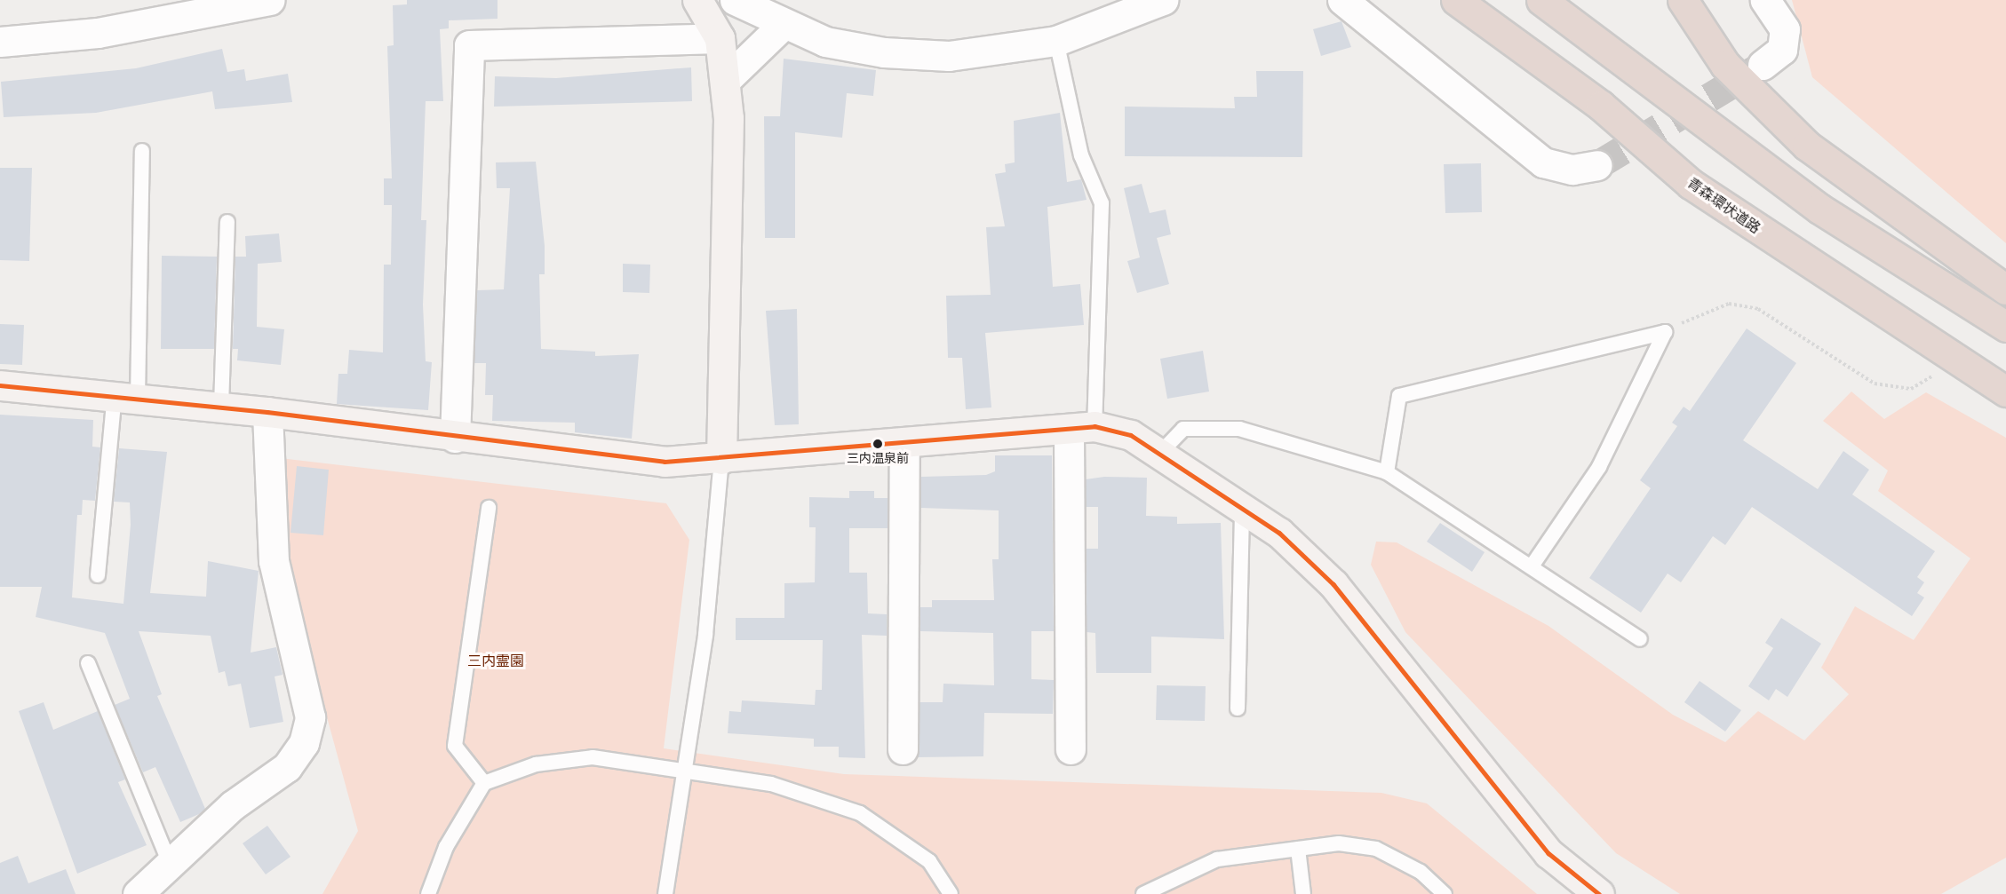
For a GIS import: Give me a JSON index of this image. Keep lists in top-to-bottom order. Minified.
{"streets":{"highway":["青森環状道路"]},"parks":["三内霊園"],"places":["三内温泉前"]}
